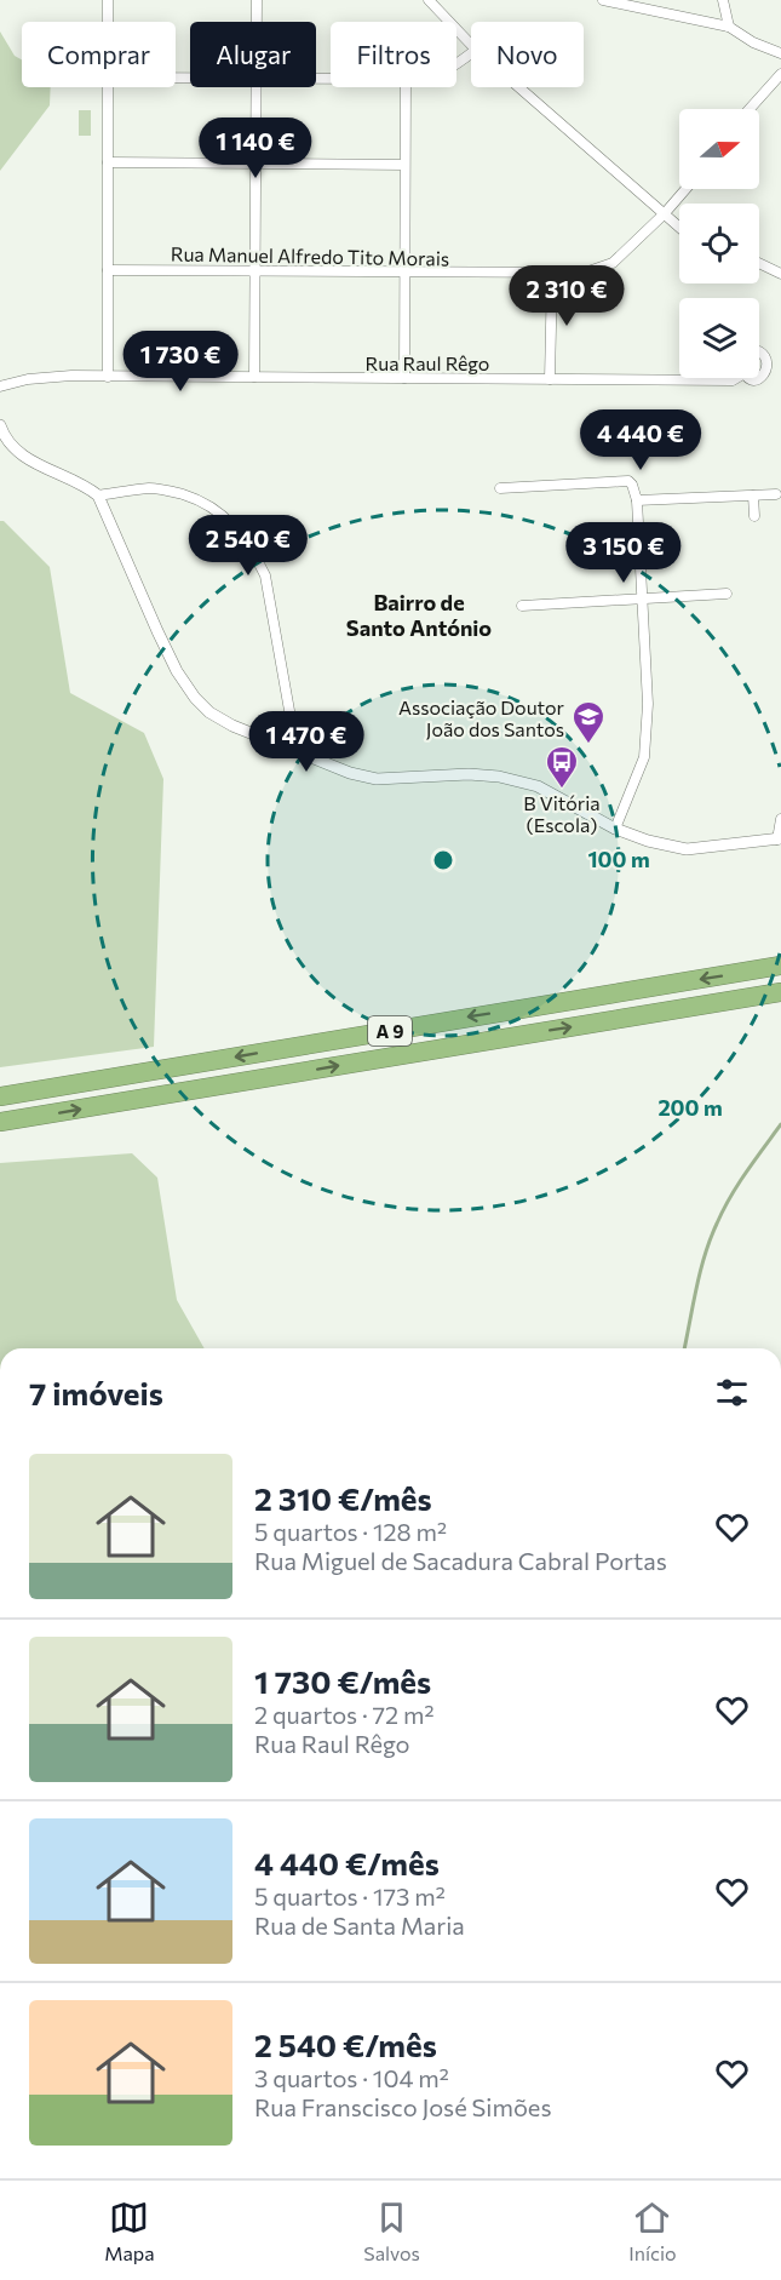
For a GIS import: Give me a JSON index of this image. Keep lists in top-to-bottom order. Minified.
{"streets":{"highway":["A 9"],"street":["Rua Manuel Alfredo Tito Morais","Rua Raul Rêgo"]},"districts":["Bairro de Santo António"],"places":{"school or university":["Associação Doutor João dos Santos"],"bus stop":["B Vitória (Escola)"]},"north":"right","page":{"chip":["Comprar","Alugar","Filtros","Novo"],"price":["1 140 €","2 310 €","1 730 €","4 440 €","2 540 €","3 150 €","1 470 €"],"heading":"7 imóveis","list":[{"name":"2 310 €/mês","note":"5 quartos · 128 m² · Rua Miguel de Sacadura Cabral Portas"},{"name":"1 730 €/mês","note":"2 quartos · 72 m² · Rua Raul Rêgo"},{"name":"4 440 €/mês","note":"5 quartos · 173 m² · Rua de Santa Maria"},{"name":"2 540 €/mês","note":"3 quartos · 104 m² · Rua Franscisco José Simões"}],"tabs":["Mapa","Salvos","Início"]},"rings":["100 m","200 m"]}
